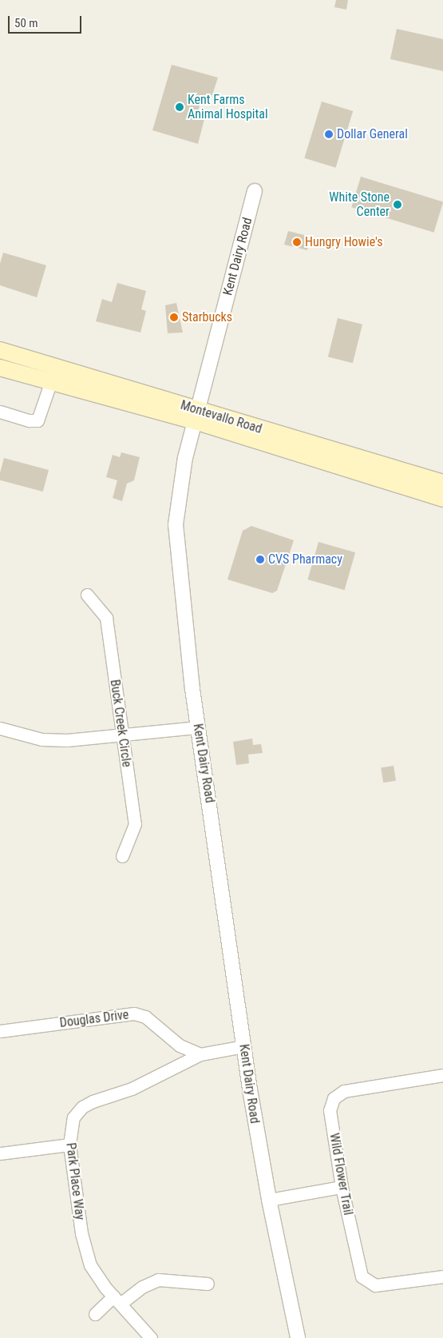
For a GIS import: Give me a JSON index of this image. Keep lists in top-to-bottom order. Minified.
{"streets":{"main road":["Montevallo Road"],"street":["Kent Dairy Road","Buck Creek Circle","Douglas Drive","Wild Flower Trail","Park Place Way"]},"crossings":[["Kent Dairy Road","Montevallo Road"],["Kent Dairy Road","Park Place Way"],["Douglas Drive","Park Place Way"]],"places":["Kent Farms Animal Hospital","Dollar General","White Stone Center","Hungry Howie's","Starbucks","CVS Pharmacy"],"scale_bar":"50 m"}
